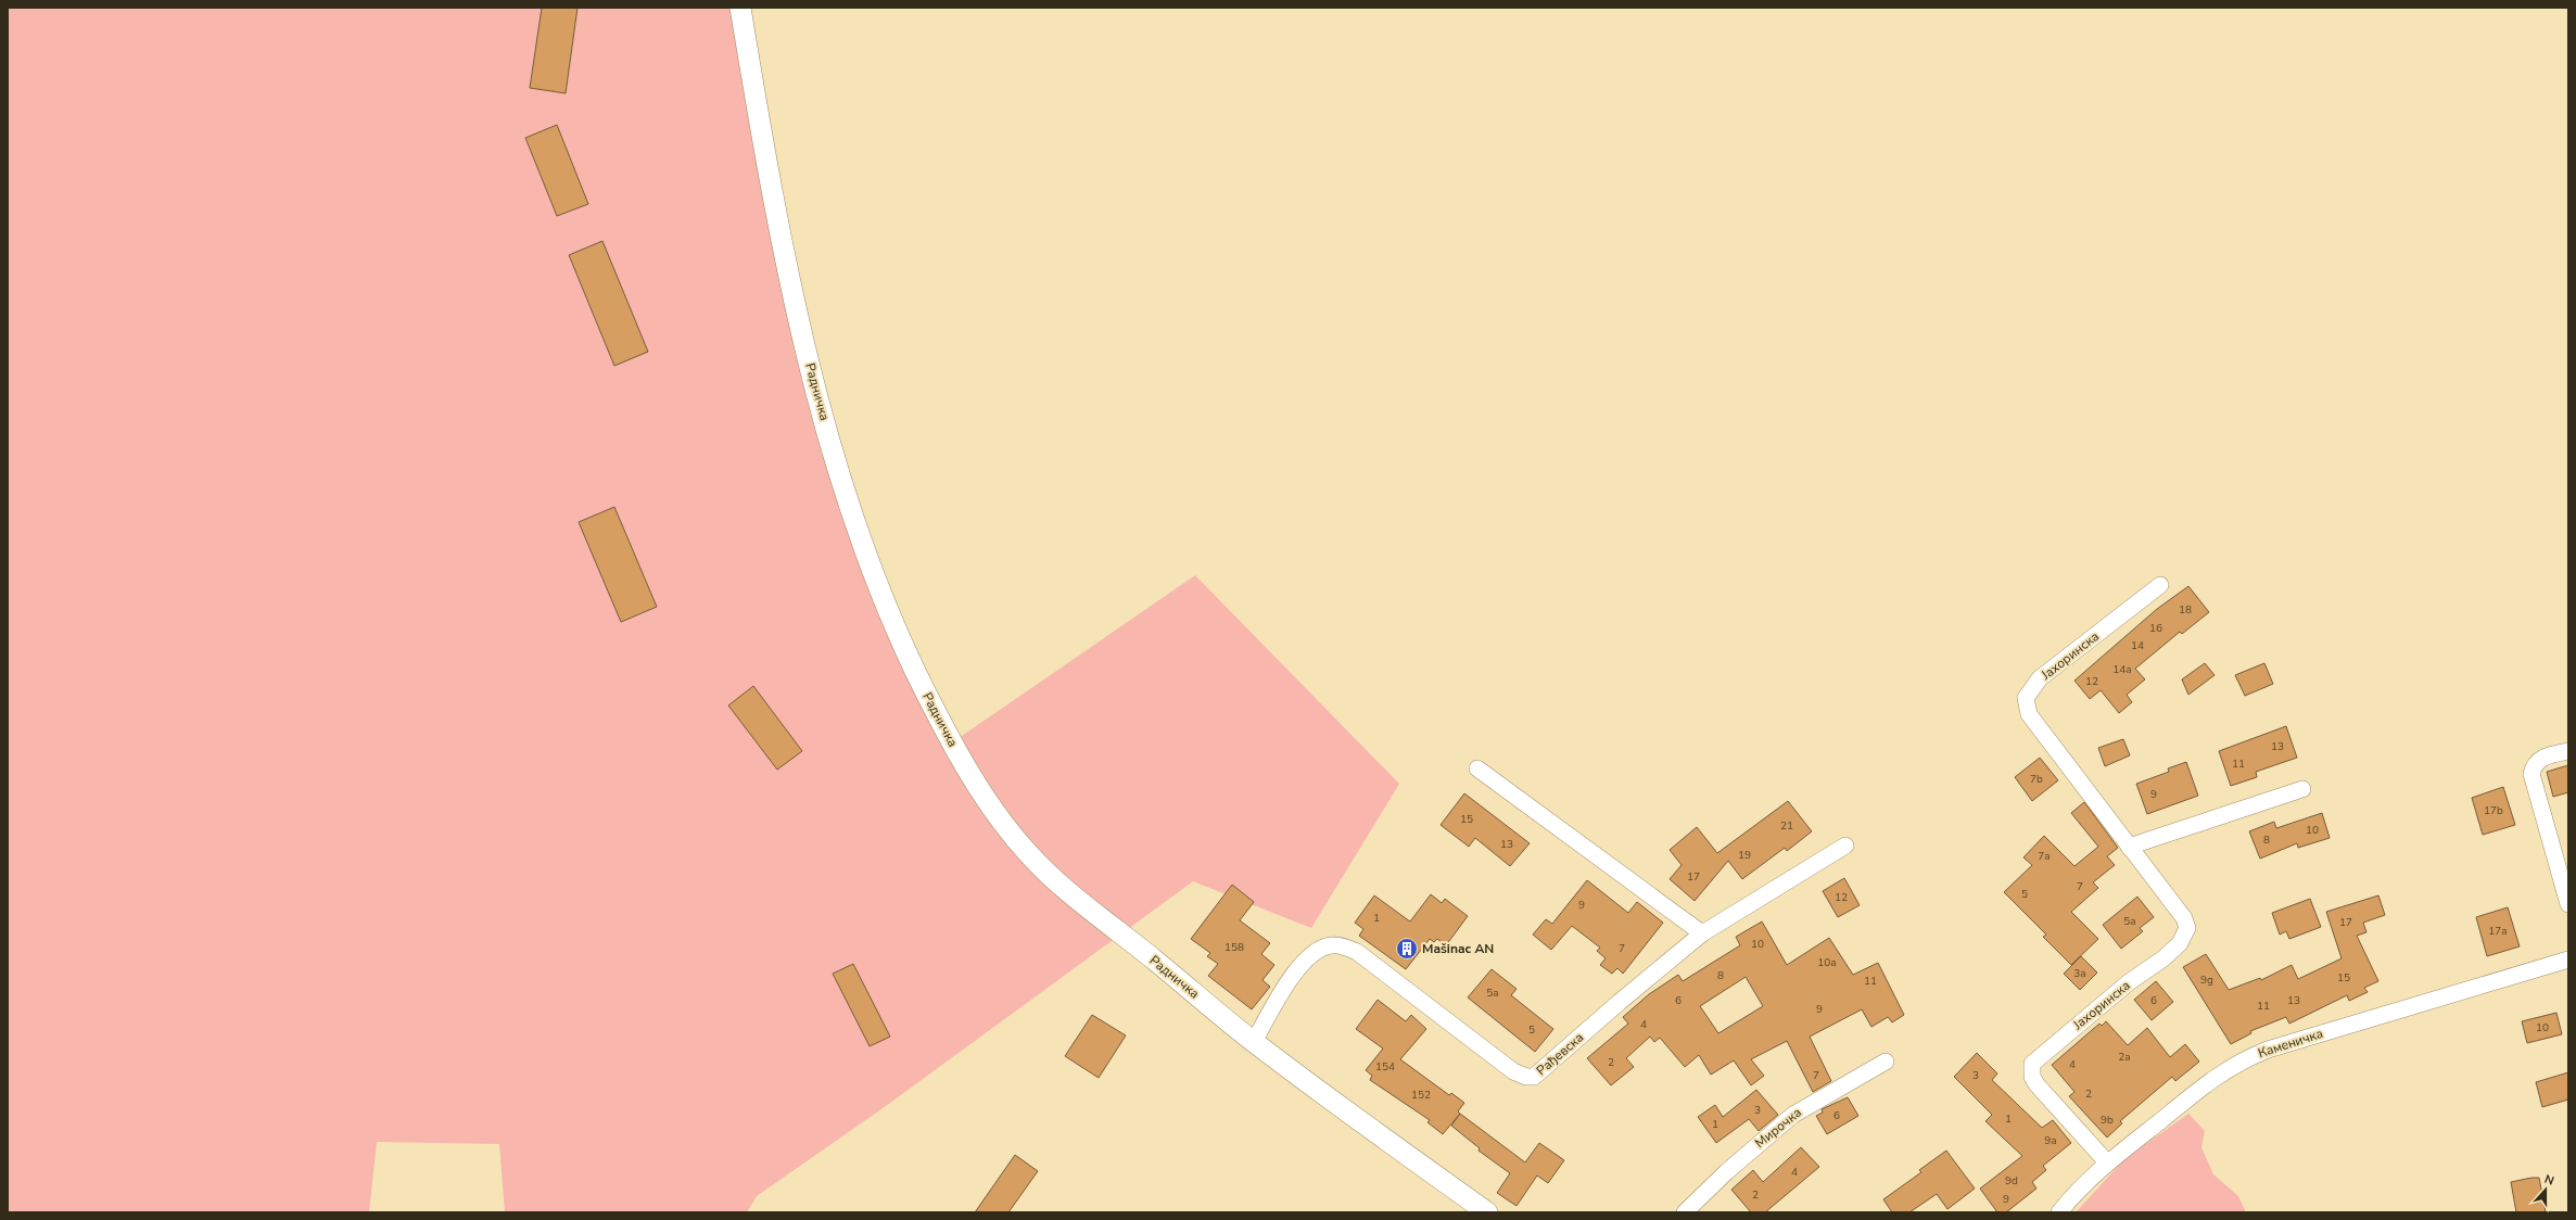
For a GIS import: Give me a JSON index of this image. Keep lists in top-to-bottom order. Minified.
{"streets":{"street":["Радничка","Јахоринска","Каменичка","Рађевска","Мирочка"]},"crossings":[["Радничка","Рађевска"],["Јахоринска","Каменичка"]],"places":{"building":["Mašinac AN"]},"house_numbers":["18","16","14","14a","12","13","11","7b","9","17b","15","21","10","8","13","19","7a","17","7","5","12","9","1","5a","17","17a","10","158","7","10a","3a","8","15","9g","11","5a","6","6","13","11","9","4","10","5","2a","2","4","154","7","3","2","152","3","6","1","9b","1","9a","4","9d","2","9"],"north":"top"}
